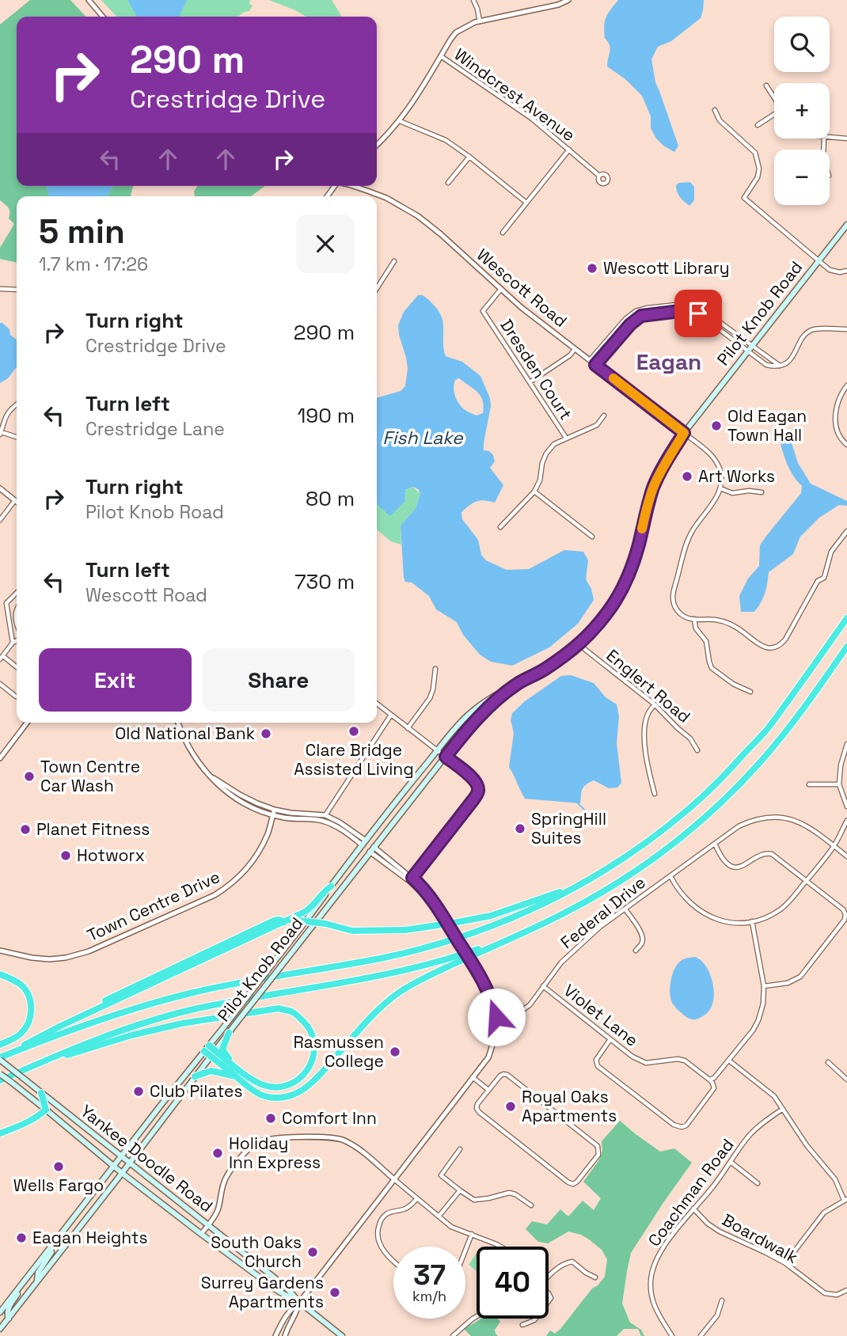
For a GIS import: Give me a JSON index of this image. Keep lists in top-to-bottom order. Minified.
{"streets":{"main road":["Pilot Knob Road","Yankee Doodle Road"],"street":["Windcrest Avenue","Wescott Road","Dresden Court","Englert Road","Town Centre Drive","Federal Drive","Violet Lane","Coachman Road","Boardwalk"]},"crossings":[["Wescott Road","Pilot Knob Road"],["Wescott Road","Dresden Court"],["Pilot Knob Road","Englert Road"],["Pilot Knob Road","Yankee Doodle Road"],["Federal Drive","Violet Lane"],["Coachman Road","Boardwalk"]],"districts":["Eagan"],"water":["Fish Lake"],"places":["Wescott Library","Old Eagan Town Hall","Art Works","Clare Bridge Assisted Living","Old National Bank","Town Centre Car Wash","SpringHill Suites","Planet Fitness","Hotworx","Rasmussen College","Club Pilates","Royal Oaks Apartments","Comfort Inn","Holiday Inn Express","Wells Fargo","Eagan Heights","South Oaks Church","Surrey Gardens Apartments"],"page":{"map_buttons":["+","−"],"turn":["290 m","Crestridge Drive"],"heading":["5 min","1.7 km · 17:26"],"list":[{"name":"Turn right","note":"Crestridge Drive","value":"290 m"},{"name":"Turn left","note":"Crestridge Lane","value":"190 m"},{"name":"Turn right","note":"Pilot Knob Road","value":"80 m"},{"name":"Turn left","note":"Wescott Road","value":"730 m"}],"buttons":["Exit","Share"],"speed":"37 km/h","limit":"40"}}
